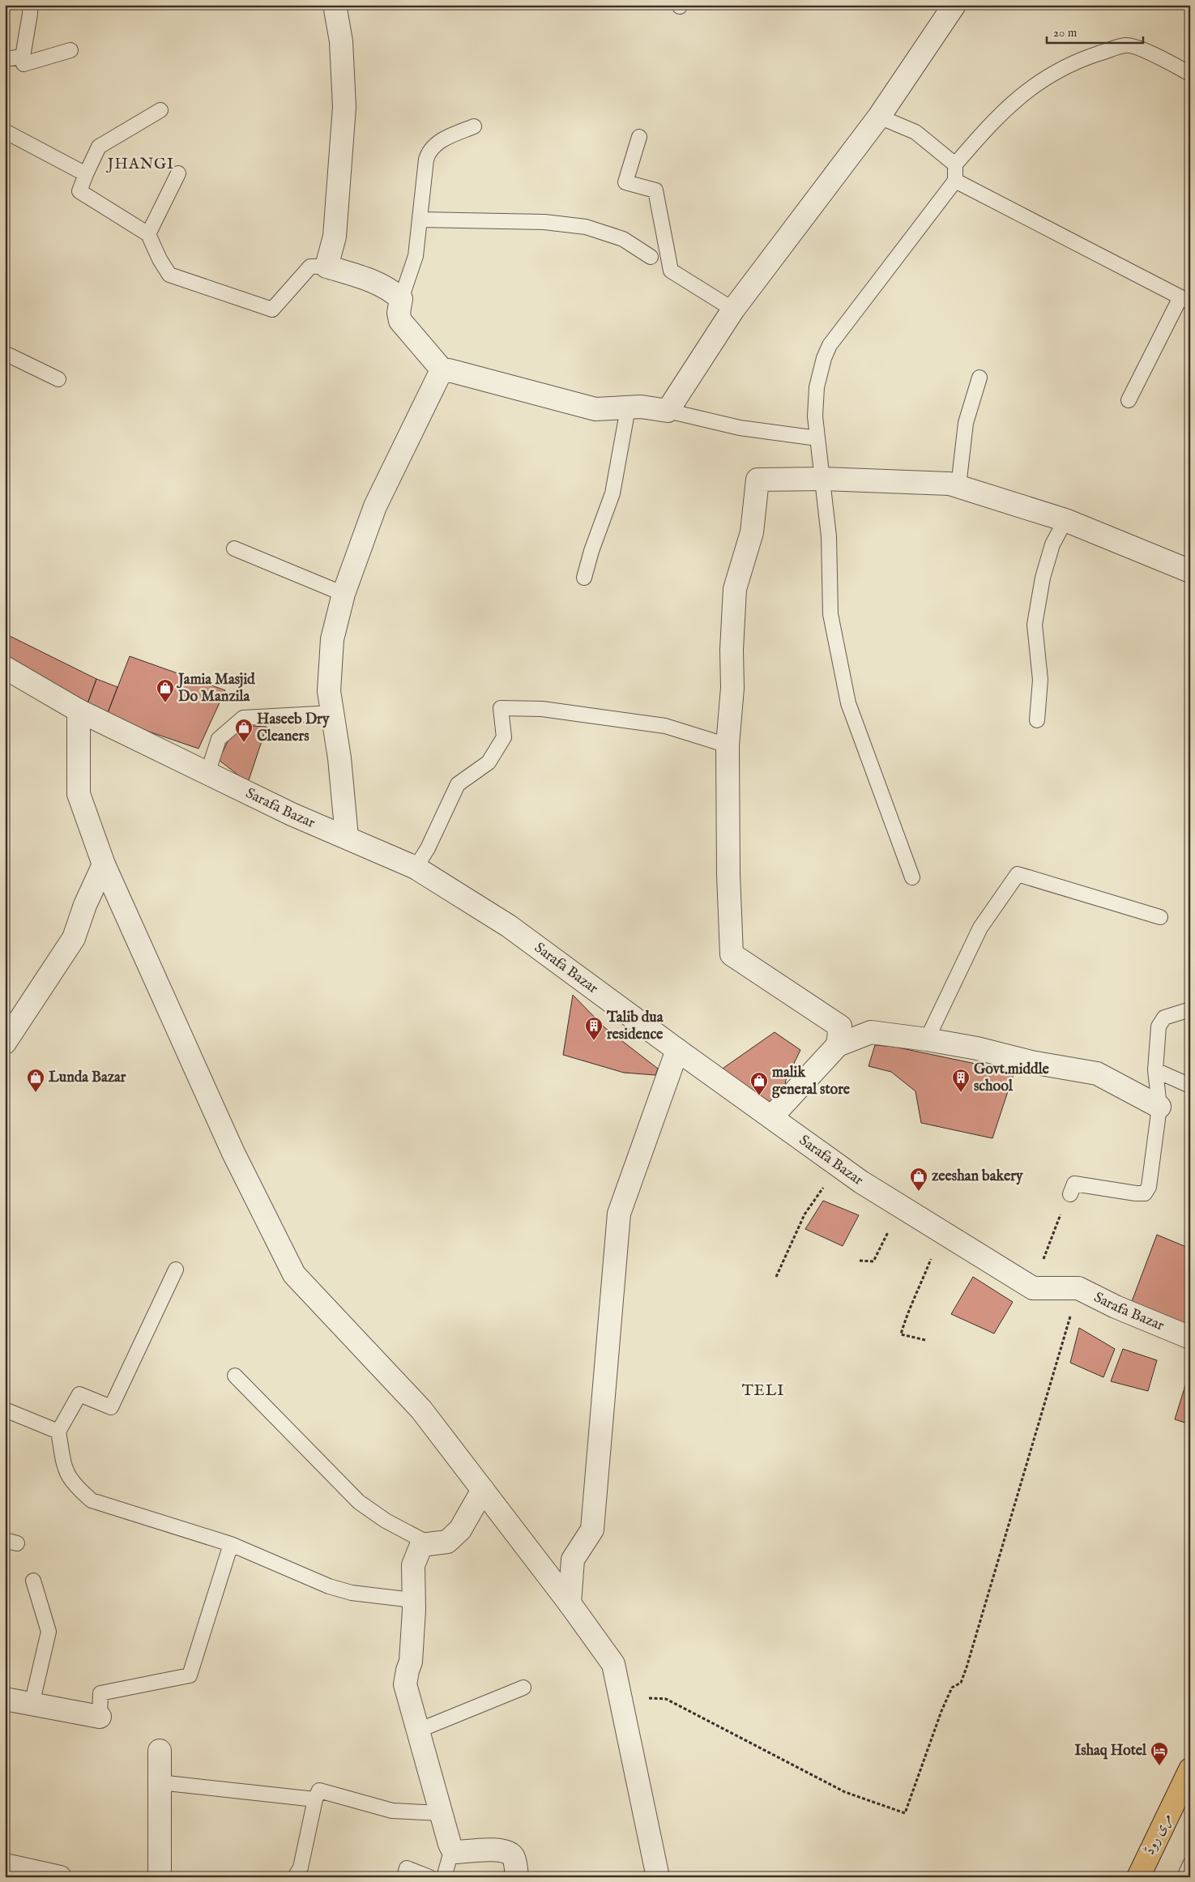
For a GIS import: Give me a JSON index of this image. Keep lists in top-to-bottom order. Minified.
{"streets":{"main road":["مری روڈ"],"street":["Sarafa Bazar"]},"districts":["JHANGI","TELI"],"places":{"shop":["Jamia Masjid Do Manzila","Haseeb Dry Cleaners","Lunda Bazar","malik general store","zeeshan bakery"],"building":["Talib dua residence","Govt.middle school"],"hotel":["Ishaq Hotel"]},"scale_bar":"20 m"}
